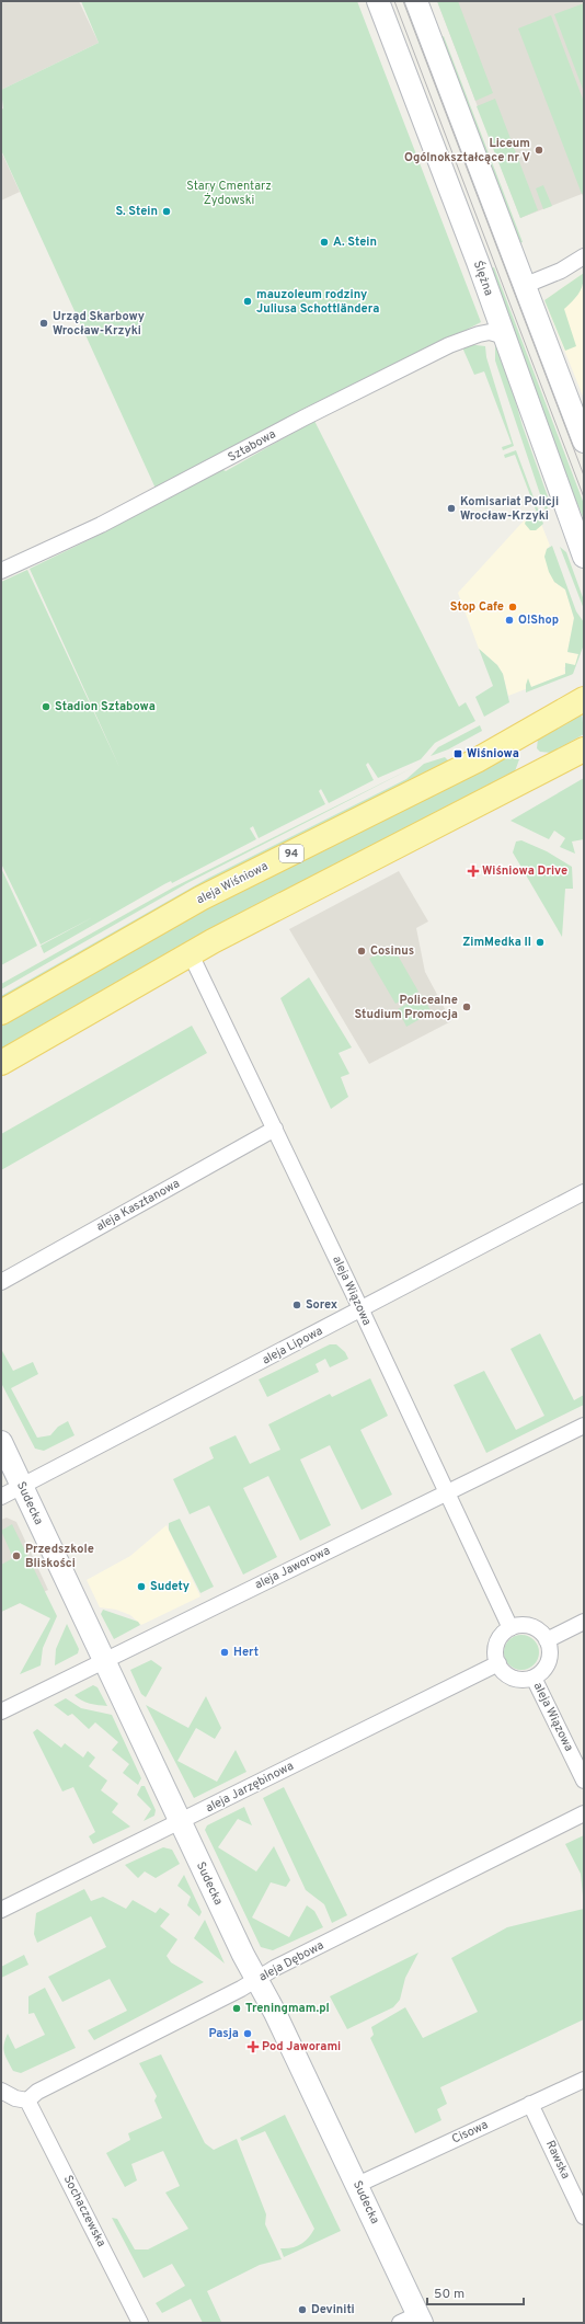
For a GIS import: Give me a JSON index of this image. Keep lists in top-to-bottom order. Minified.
{"streets":{"main road":["Ślężna","94","aleja Wiśniowa","Sudecka"],"street":["Sztabowa","aleja Kasztanowa","aleja Wiązowa","aleja Lipowa","aleja Jaworowa","aleja Jarzębinowa","aleja Dębowa","Cisowa","Rawska","Sochaczewska"]},"crossings":[["Ślężna","Sztabowa"],["aleja Kasztanowa","aleja Wiązowa"],["aleja Wiązowa","aleja Lipowa"],["aleja Wiązowa","aleja Jaworowa"],["aleja Wiązowa","aleja Jarzębinowa"],["aleja Lipowa","Sudecka"],["Sudecka","aleja Jaworowa"],["Sudecka","aleja Jarzębinowa"],["Sudecka","aleja Dębowa"],["Sudecka","Cisowa"],["aleja Dębowa","Sochaczewska"],["Cisowa","Rawska"]],"parks":["Stary Cmentarz Żydowski"],"places":{"other":["Liceum Ogólnokształcące nr V","S. Stein","A. Stein","mauzoleum rodziny Juliusa Schottländera","Urząd Skarbowy Wrocław-Krzyki","Komisariat Policji Wrocław-Krzyki","Stop Cafe","O!Shop","Stadion Sztabowa","ZimMedka II","Cosinus","Policealne Studium Promocja","Sorex","Przedszkole Bliskości","Sudety","Hert","Treningmam.pl","Pasja","Deviniti"],"transit":["Wiśniowa"],"health":["Wiśniowa Drive","Pod Jaworami"]},"scale_bar":"50 m"}
